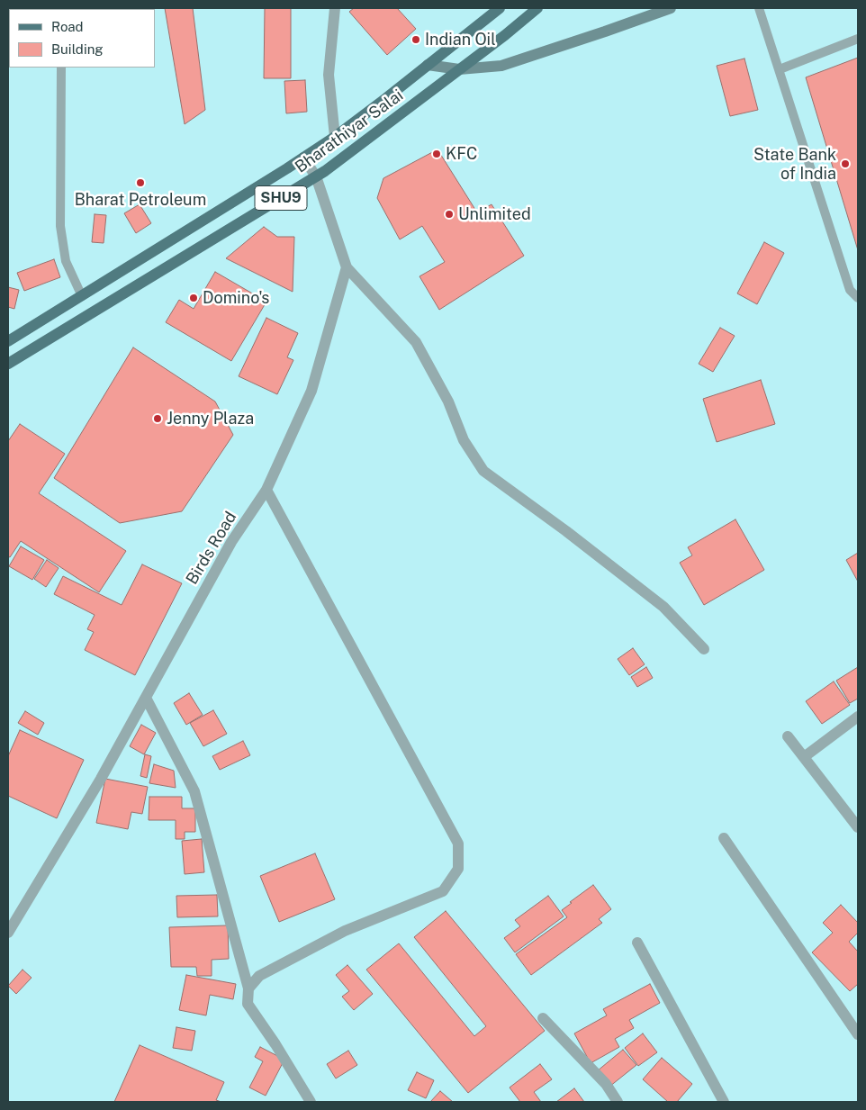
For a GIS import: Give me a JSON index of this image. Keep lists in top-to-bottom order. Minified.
{"streets":{"main road":["Bharathiyar Salai","SHU9"],"street":["Birds Road"]},"places":["Indian Oil","KFC","State Bank of India","Bharat Petroleum","Unlimited","Domino's","Jenny Plaza"],"legend":["Road","Building"]}
